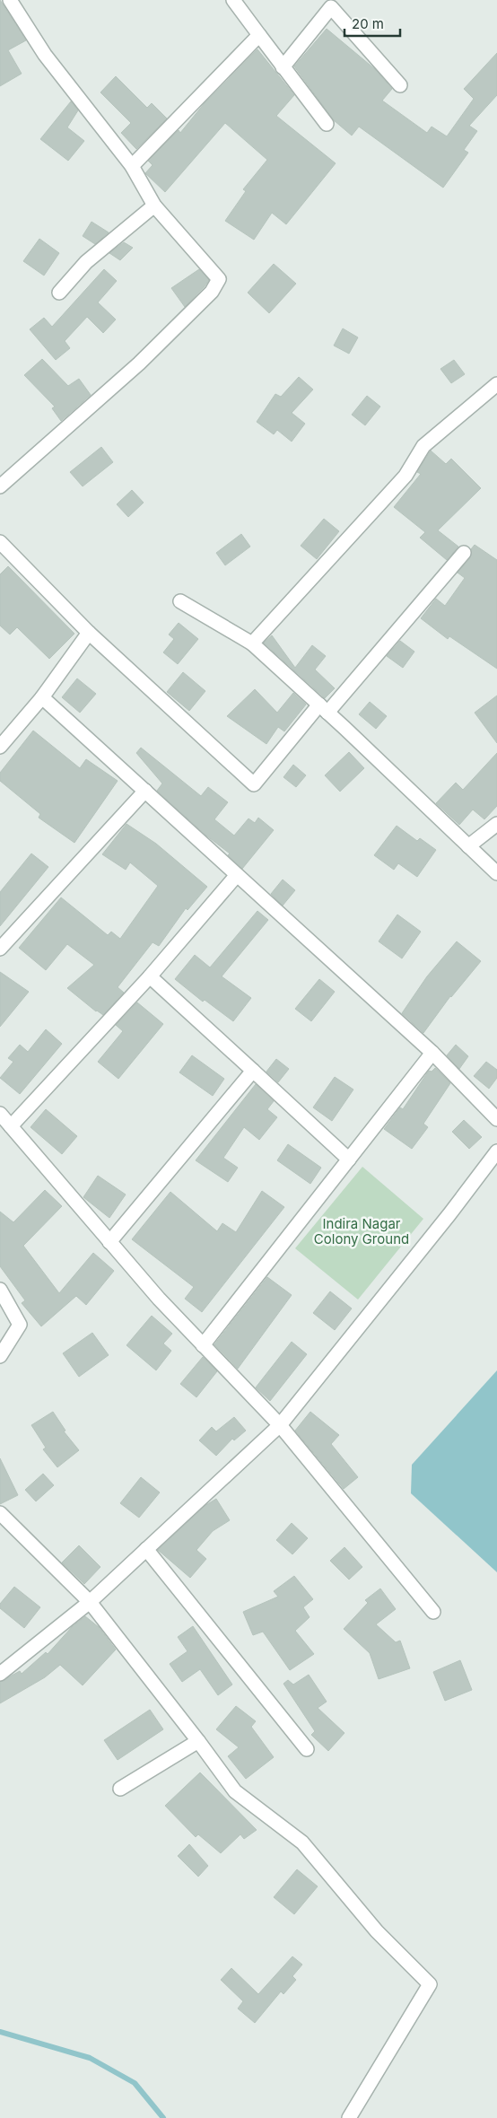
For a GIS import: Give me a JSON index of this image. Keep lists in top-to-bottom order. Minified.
{"parks":["Indira Nagar Colony Ground"],"scale_bar":"20 m"}
